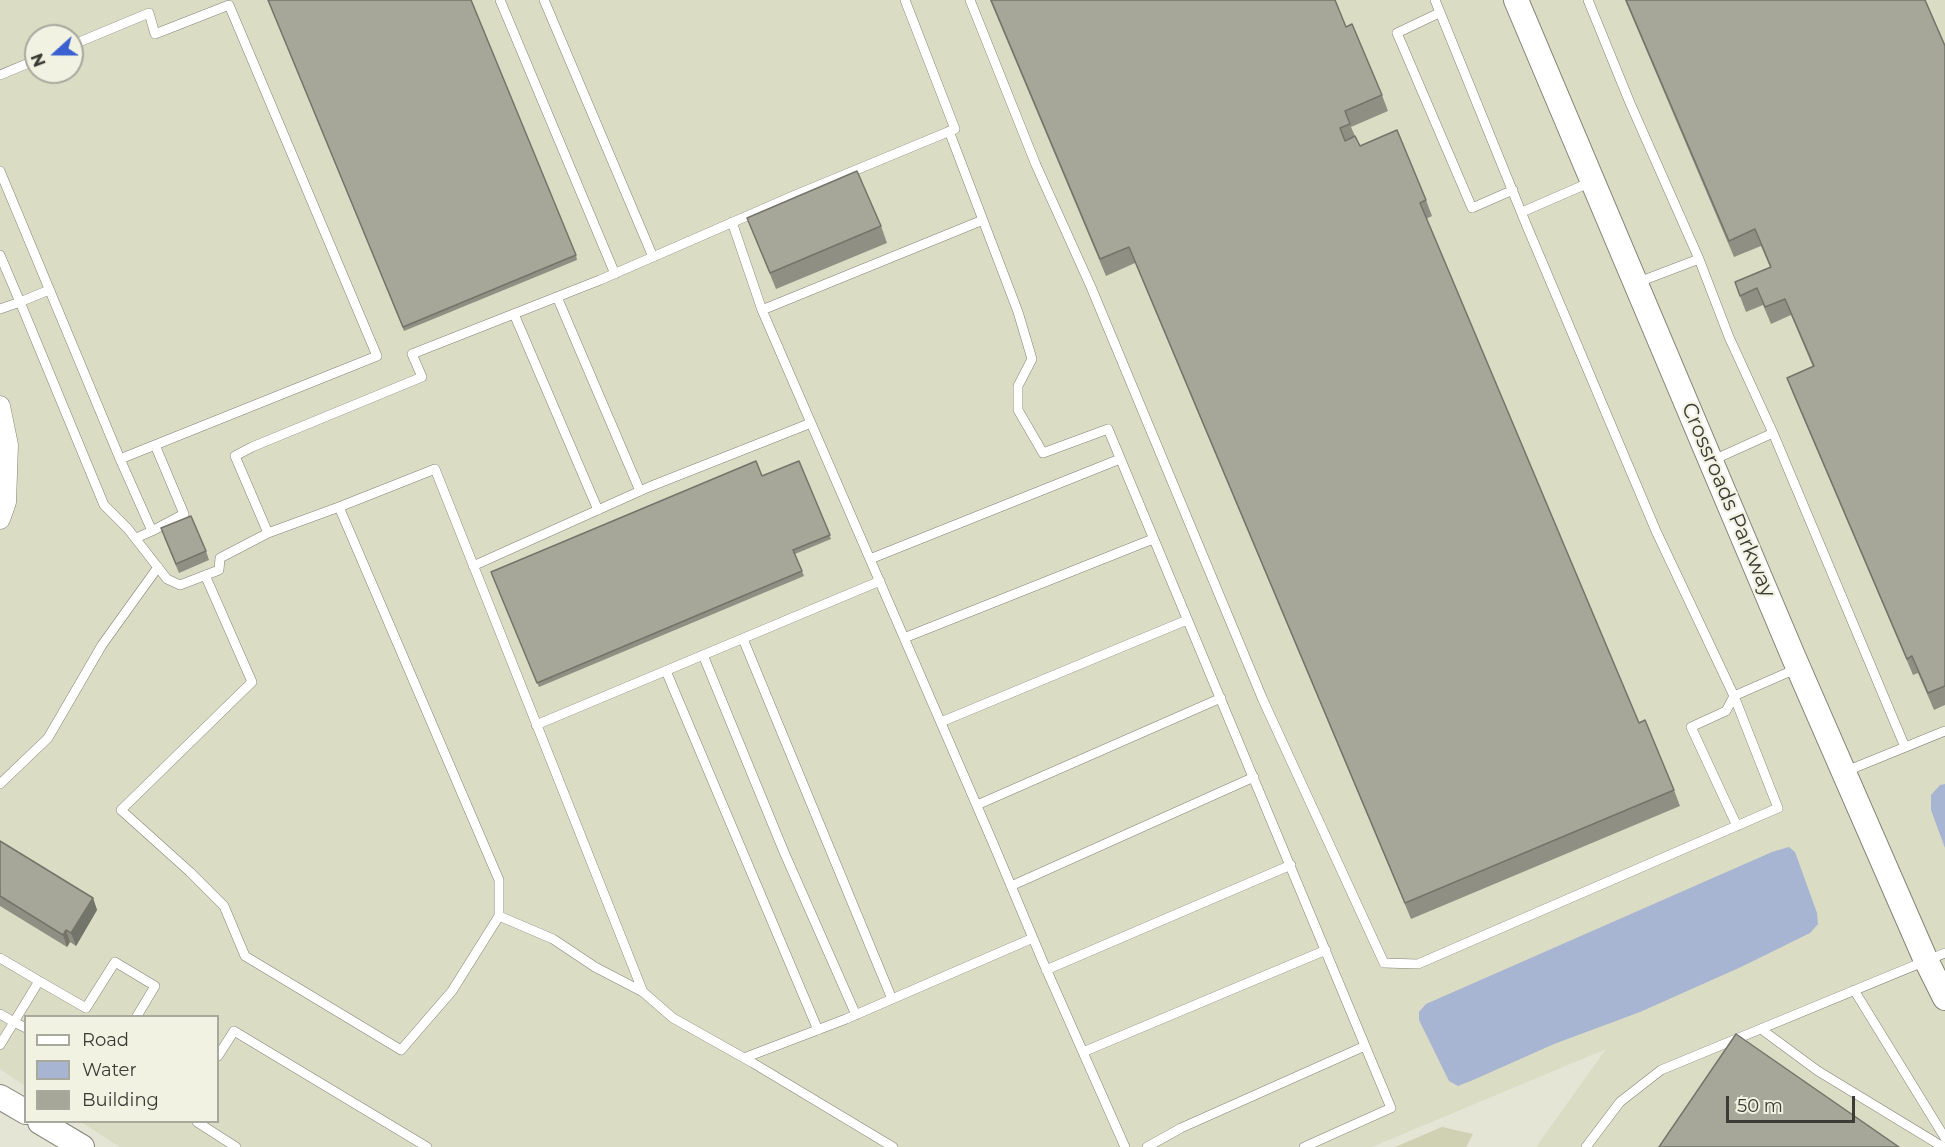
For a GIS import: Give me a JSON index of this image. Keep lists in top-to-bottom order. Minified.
{"streets":{"street":["Crossroads Parkway"]},"legend":["Road","Water","Building"],"scale_bar":"50 m","north":"left"}
